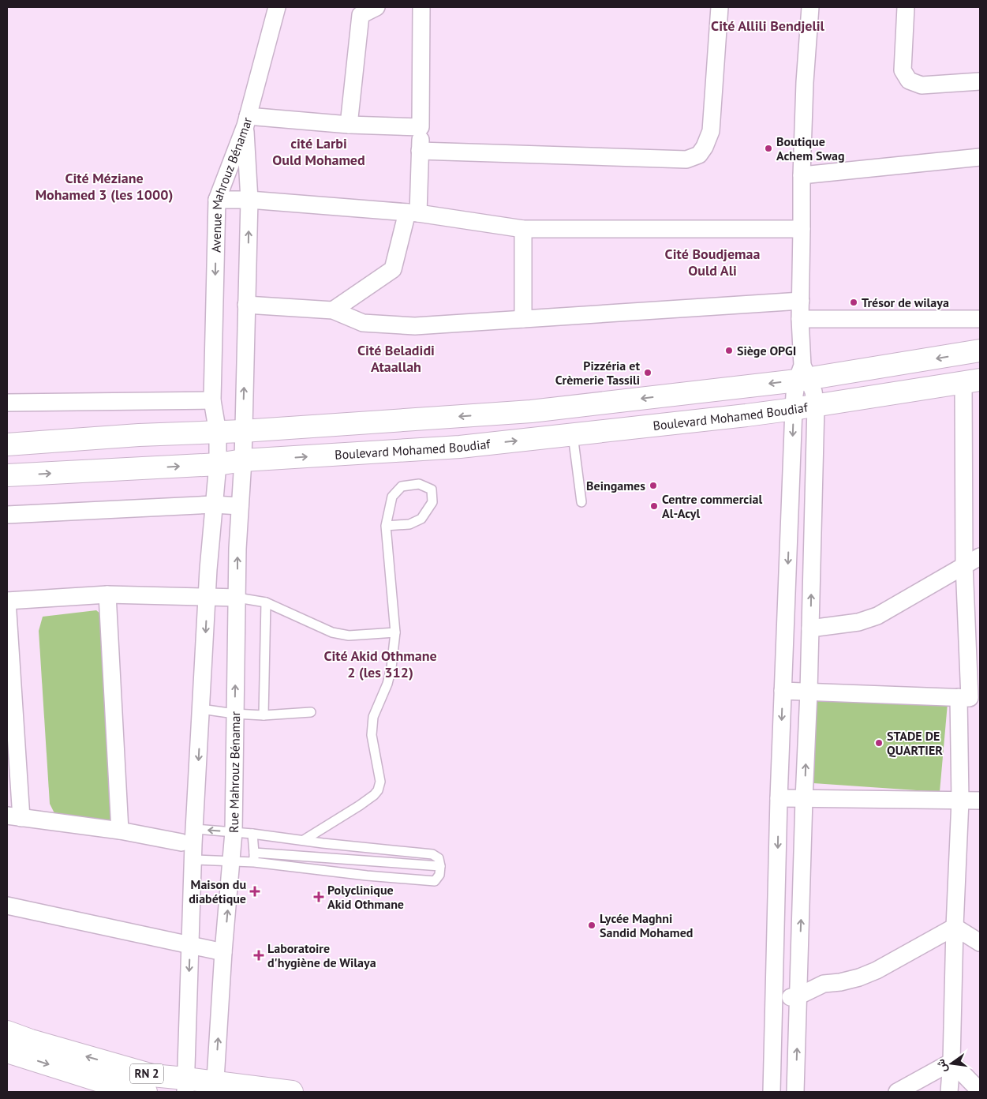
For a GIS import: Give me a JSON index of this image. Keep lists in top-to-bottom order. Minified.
{"streets":{"main road":["Boulevard Mohamed Boudiaf","RN 2"],"street":["Avenue Mahrouz Bénamar","Rue Mahrouz Bénamar"]},"crossings":[["Avenue Mahrouz Bénamar","Boulevard Mohamed Boudiaf"],["Avenue Mahrouz Bénamar","Rue Mahrouz Bénamar"],["Boulevard Mohamed Boudiaf","Rue Mahrouz Bénamar"],["Rue Mahrouz Bénamar","RN 2"]],"districts":["Cité Allili Bendjelil","cité Larbi Ould Mohamed","Cité Méziane Mohamed 3 (les 1000)","Cité Boudjemaa Ould Ali","Cité Beladidi Ataallah","Cité Akid Othmane 2 (les 312)"],"places":{"other":["Boutique Achem Swag","Trésor de wilaya","Siège OPGI","Pizzéria et Crèmerie Tassili","Beingames","Centre commercial Al-Acyl","STADE DE QUARTIER","Lycée Maghni Sandid Mohamed"],"health":["Maison du diabétique","Polyclinique Akid Othmane","Laboratoire d'hygiène de Wilaya"]},"north":"left"}
